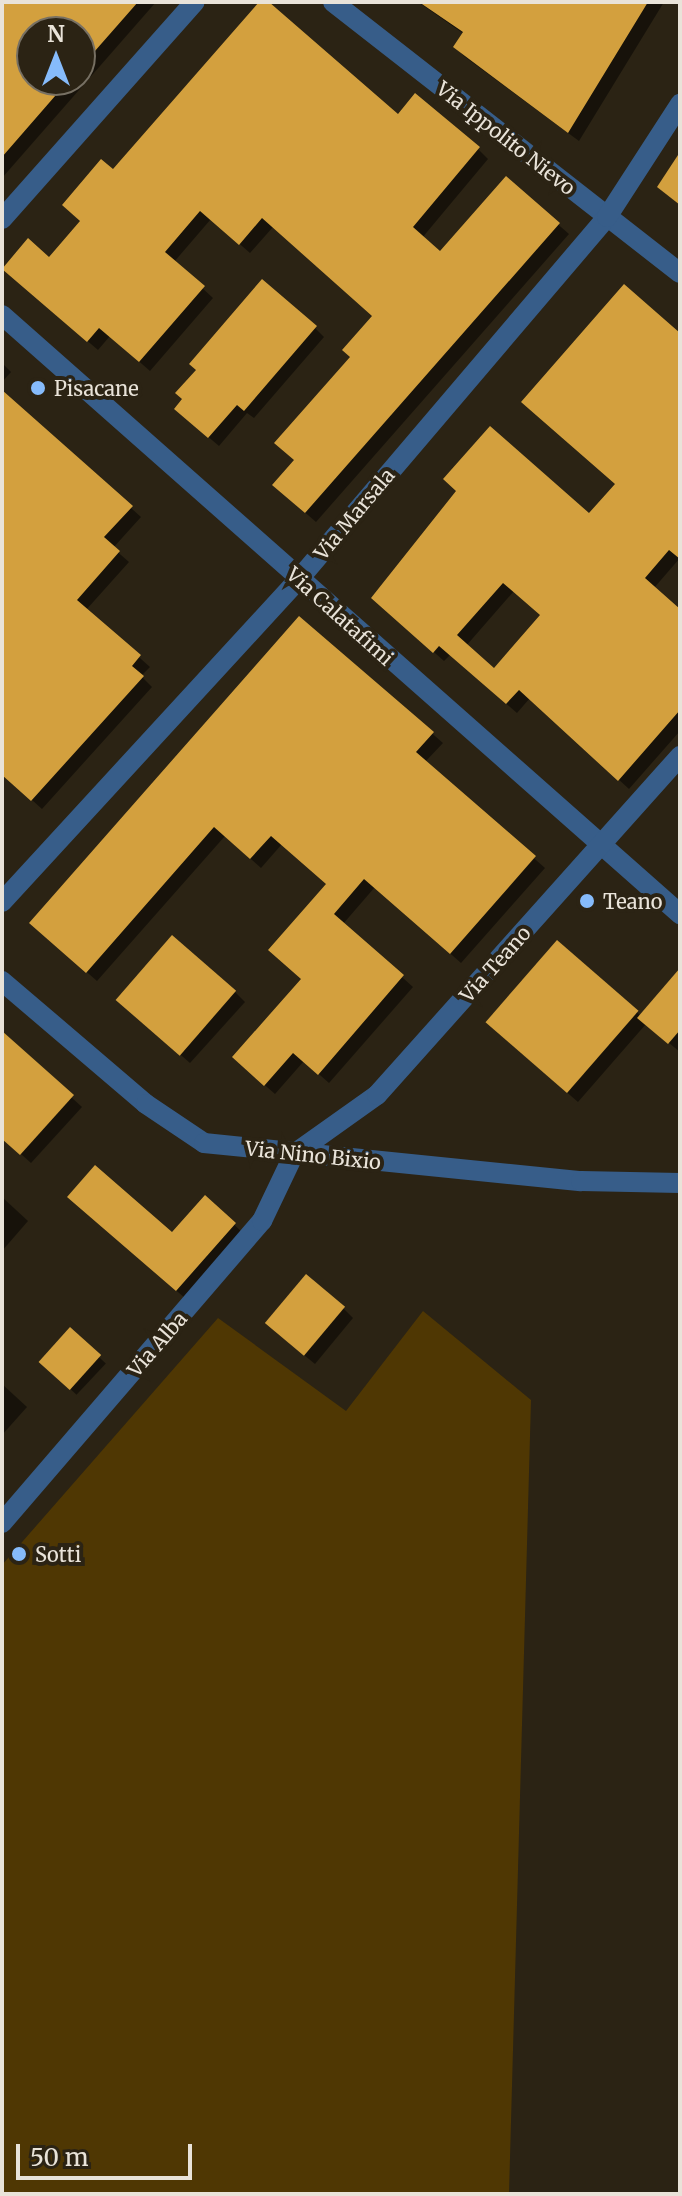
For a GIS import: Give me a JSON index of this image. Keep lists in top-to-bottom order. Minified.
{"streets":{"street":["Via Ippolito Nievo","Via Marsala","Via Calatafimi","Via Teano","Via Nino Bixio","Via Alba"]},"crossings":[["Via Ippolito Nievo","Via Marsala"],["Via Marsala","Via Calatafimi"],["Via Calatafimi","Via Teano"],["Via Teano","Via Nino Bixio"],["Via Teano","Via Alba"],["Via Nino Bixio","Via Alba"]],"places":["Pisacane","Teano","Sotti"],"scale_bar":"50 m","north":"top"}
